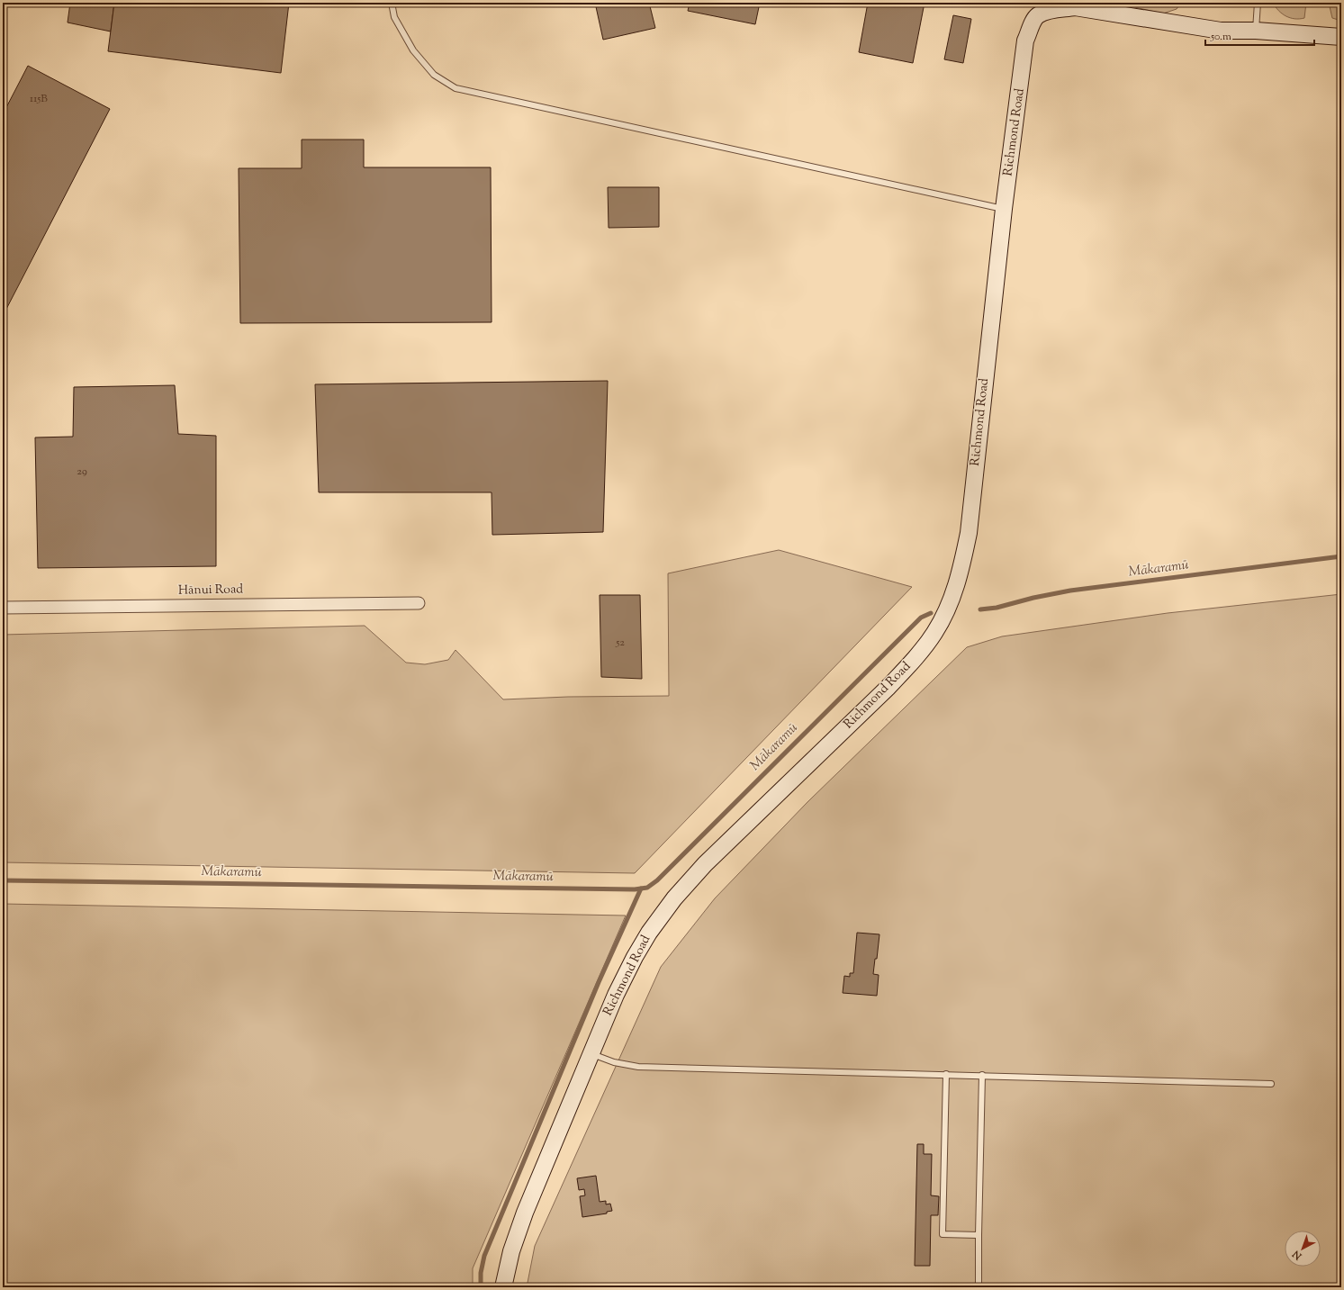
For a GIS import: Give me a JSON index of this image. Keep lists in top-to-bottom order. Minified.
{"streets":{"street":["Richmond Road","Hānui Road"]},"water":["Mākaramū"],"house_numbers":["115B","29","52"],"scale_bar":"50 m","north":"bottom left"}
